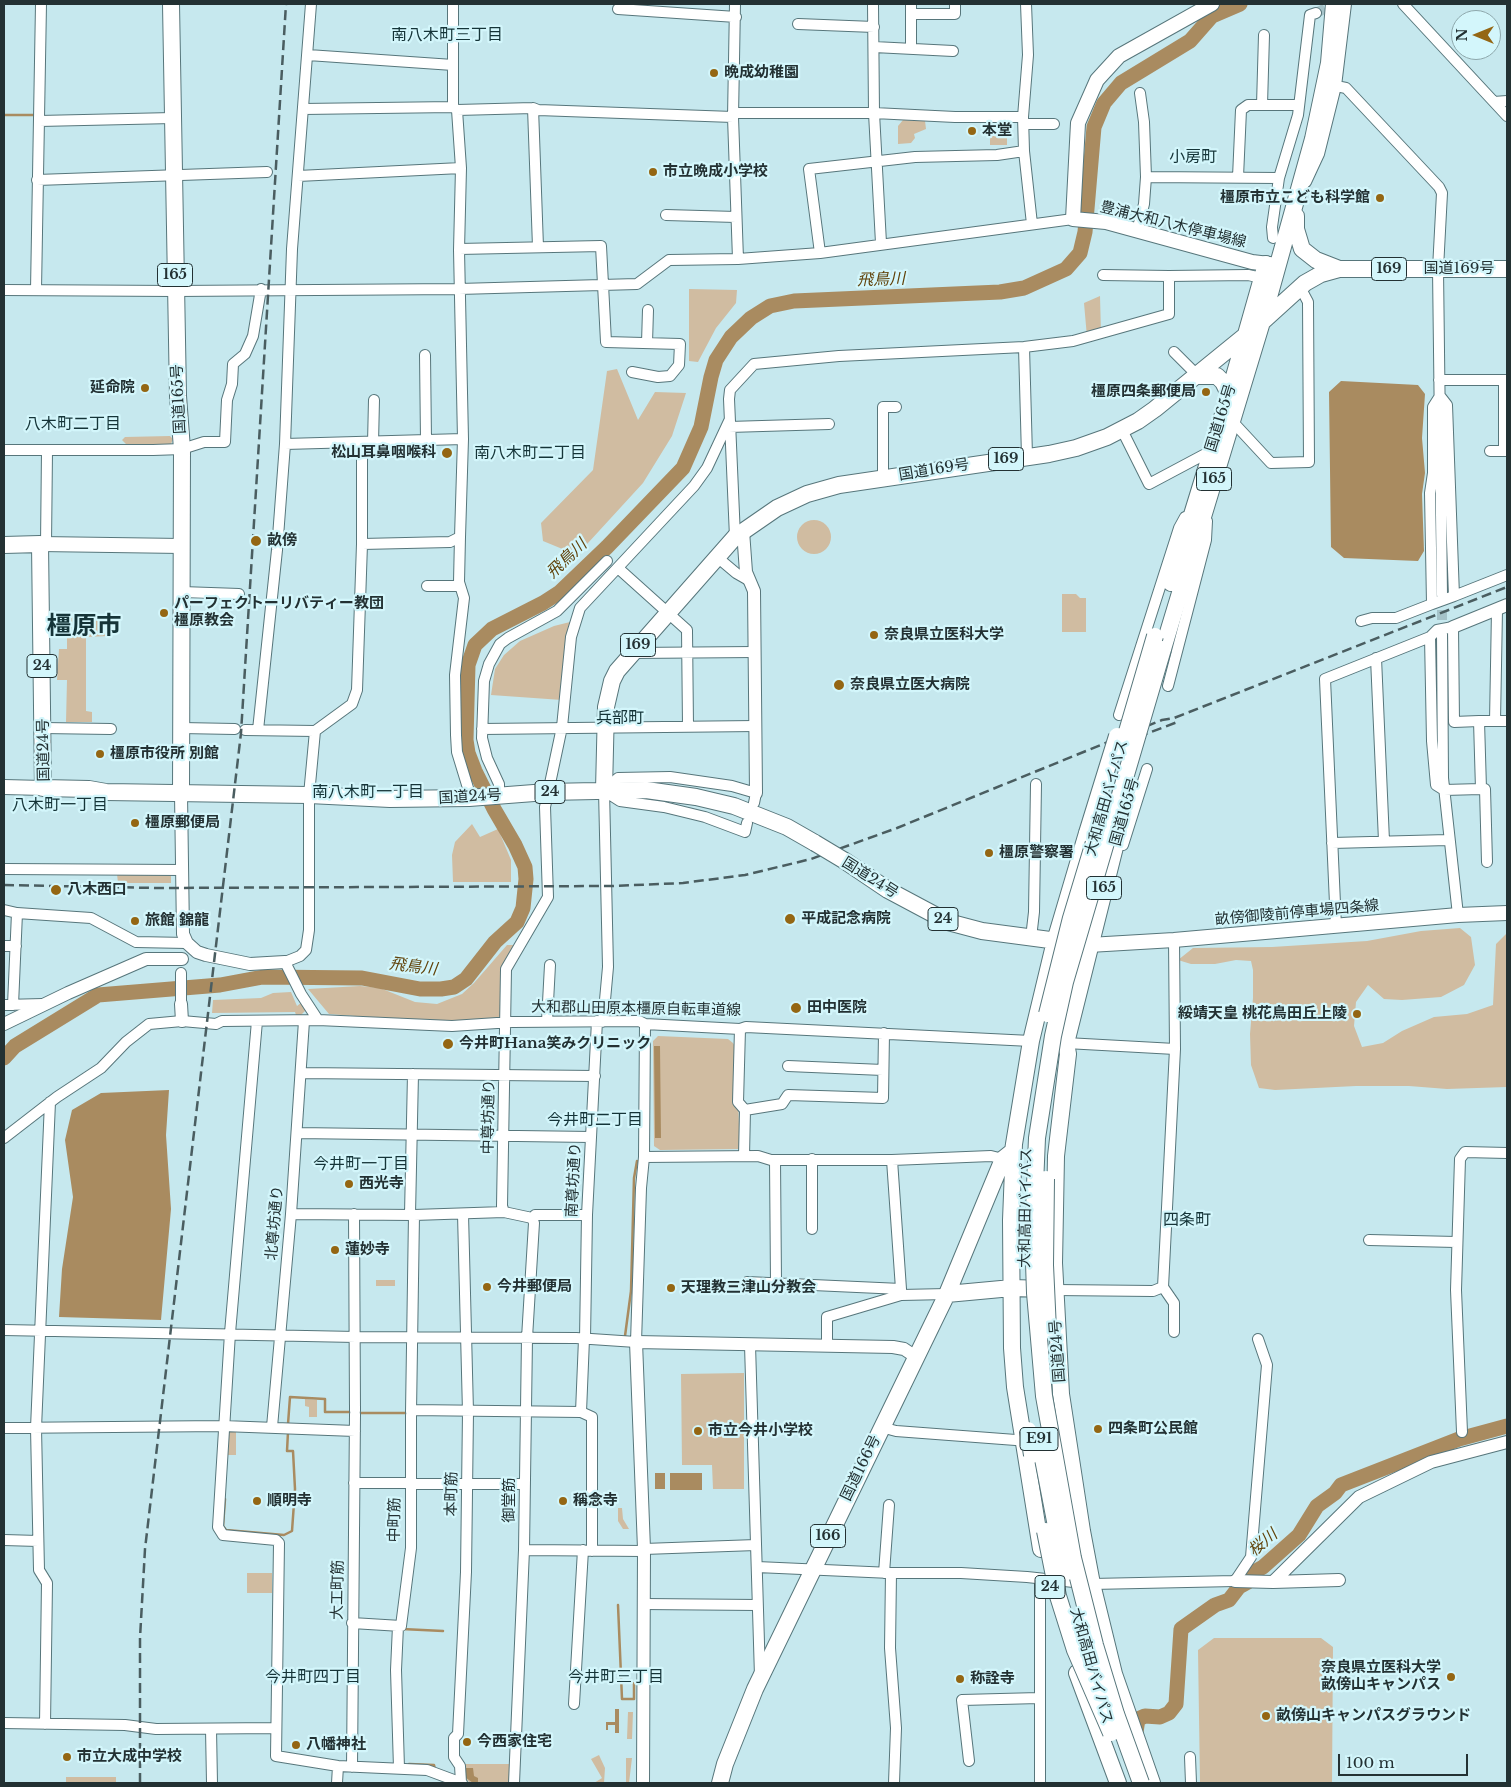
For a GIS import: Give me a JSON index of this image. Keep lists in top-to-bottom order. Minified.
{"streets":{"highway":["169","国道169号","165","国道165号","24","国道24号","大和高田バイパス","E91","国道166号","166"],"main road":["豊浦大和八木停車場線","畝傍御陵前停車場四条線"],"street":["大和郡山田原本橿原自転車道線","中尊坊通り","南尊坊通り","北尊坊通り","本町筋","御堂筋","中町筋","大工町筋"]},"crossings":[["豊浦大和八木停車場線","国道165号"],["国道169号","国道165号"],["国道169号","国道24号"],["国道169号","南尊坊通り"],["国道165号","国道24号"],["国道165号","大和高田バイパス"],["国道165号","畝傍御陵前停車場四条線"],["国道24号","大和高田バイパス"],["国道24号","畝傍御陵前停車場四条線"],["国道24号","中尊坊通り"],["国道24号","南尊坊通り"],["大和高田バイパス","畝傍御陵前停車場四条線"],["大和郡山田原本橿原自転車道線","中尊坊通り"],["大和郡山田原本橿原自転車道線","南尊坊通り"],["大和郡山田原本橿原自転車道線","北尊坊通り"]],"districts":["南八木町三丁目","小房町","八木町二丁目","南八木町二丁目","橿原市","兵部町","南八木町一丁目","八木町一丁目","今井町二丁目","今井町一丁目","四条町","今井町四丁目","今井町三丁目"],"water":["飛鳥川","桜川"],"places":["晩成幼稚園","本堂","市立晩成小学校","橿原市立こども科学館","延命院","橿原四条郵便局","松山耳鼻咽喉科","畝傍","パーフェクトーリバティー教団 橿原教会","奈良県立医科大学","奈良県立医大病院","橿原市役所 別館","橿原郵便局","橿原警察署","八木西口","平成記念病院","旅館 錦龍","田中医院","綏靖天皇 桃花鳥田丘上陵","今井町Hana笑みクリニック","西光寺","蓮妙寺","今井郵便局","天理教三津山分教会","四条町公民館","市立今井小学校","順明寺","稱念寺","奈良県立医科大学 畝傍山キャンパス","称詮寺","畝傍山キャンパスグラウンド","今西家住宅","八幡神社","市立大成中学校"],"scale_bar":"100 m","north":"left"}
